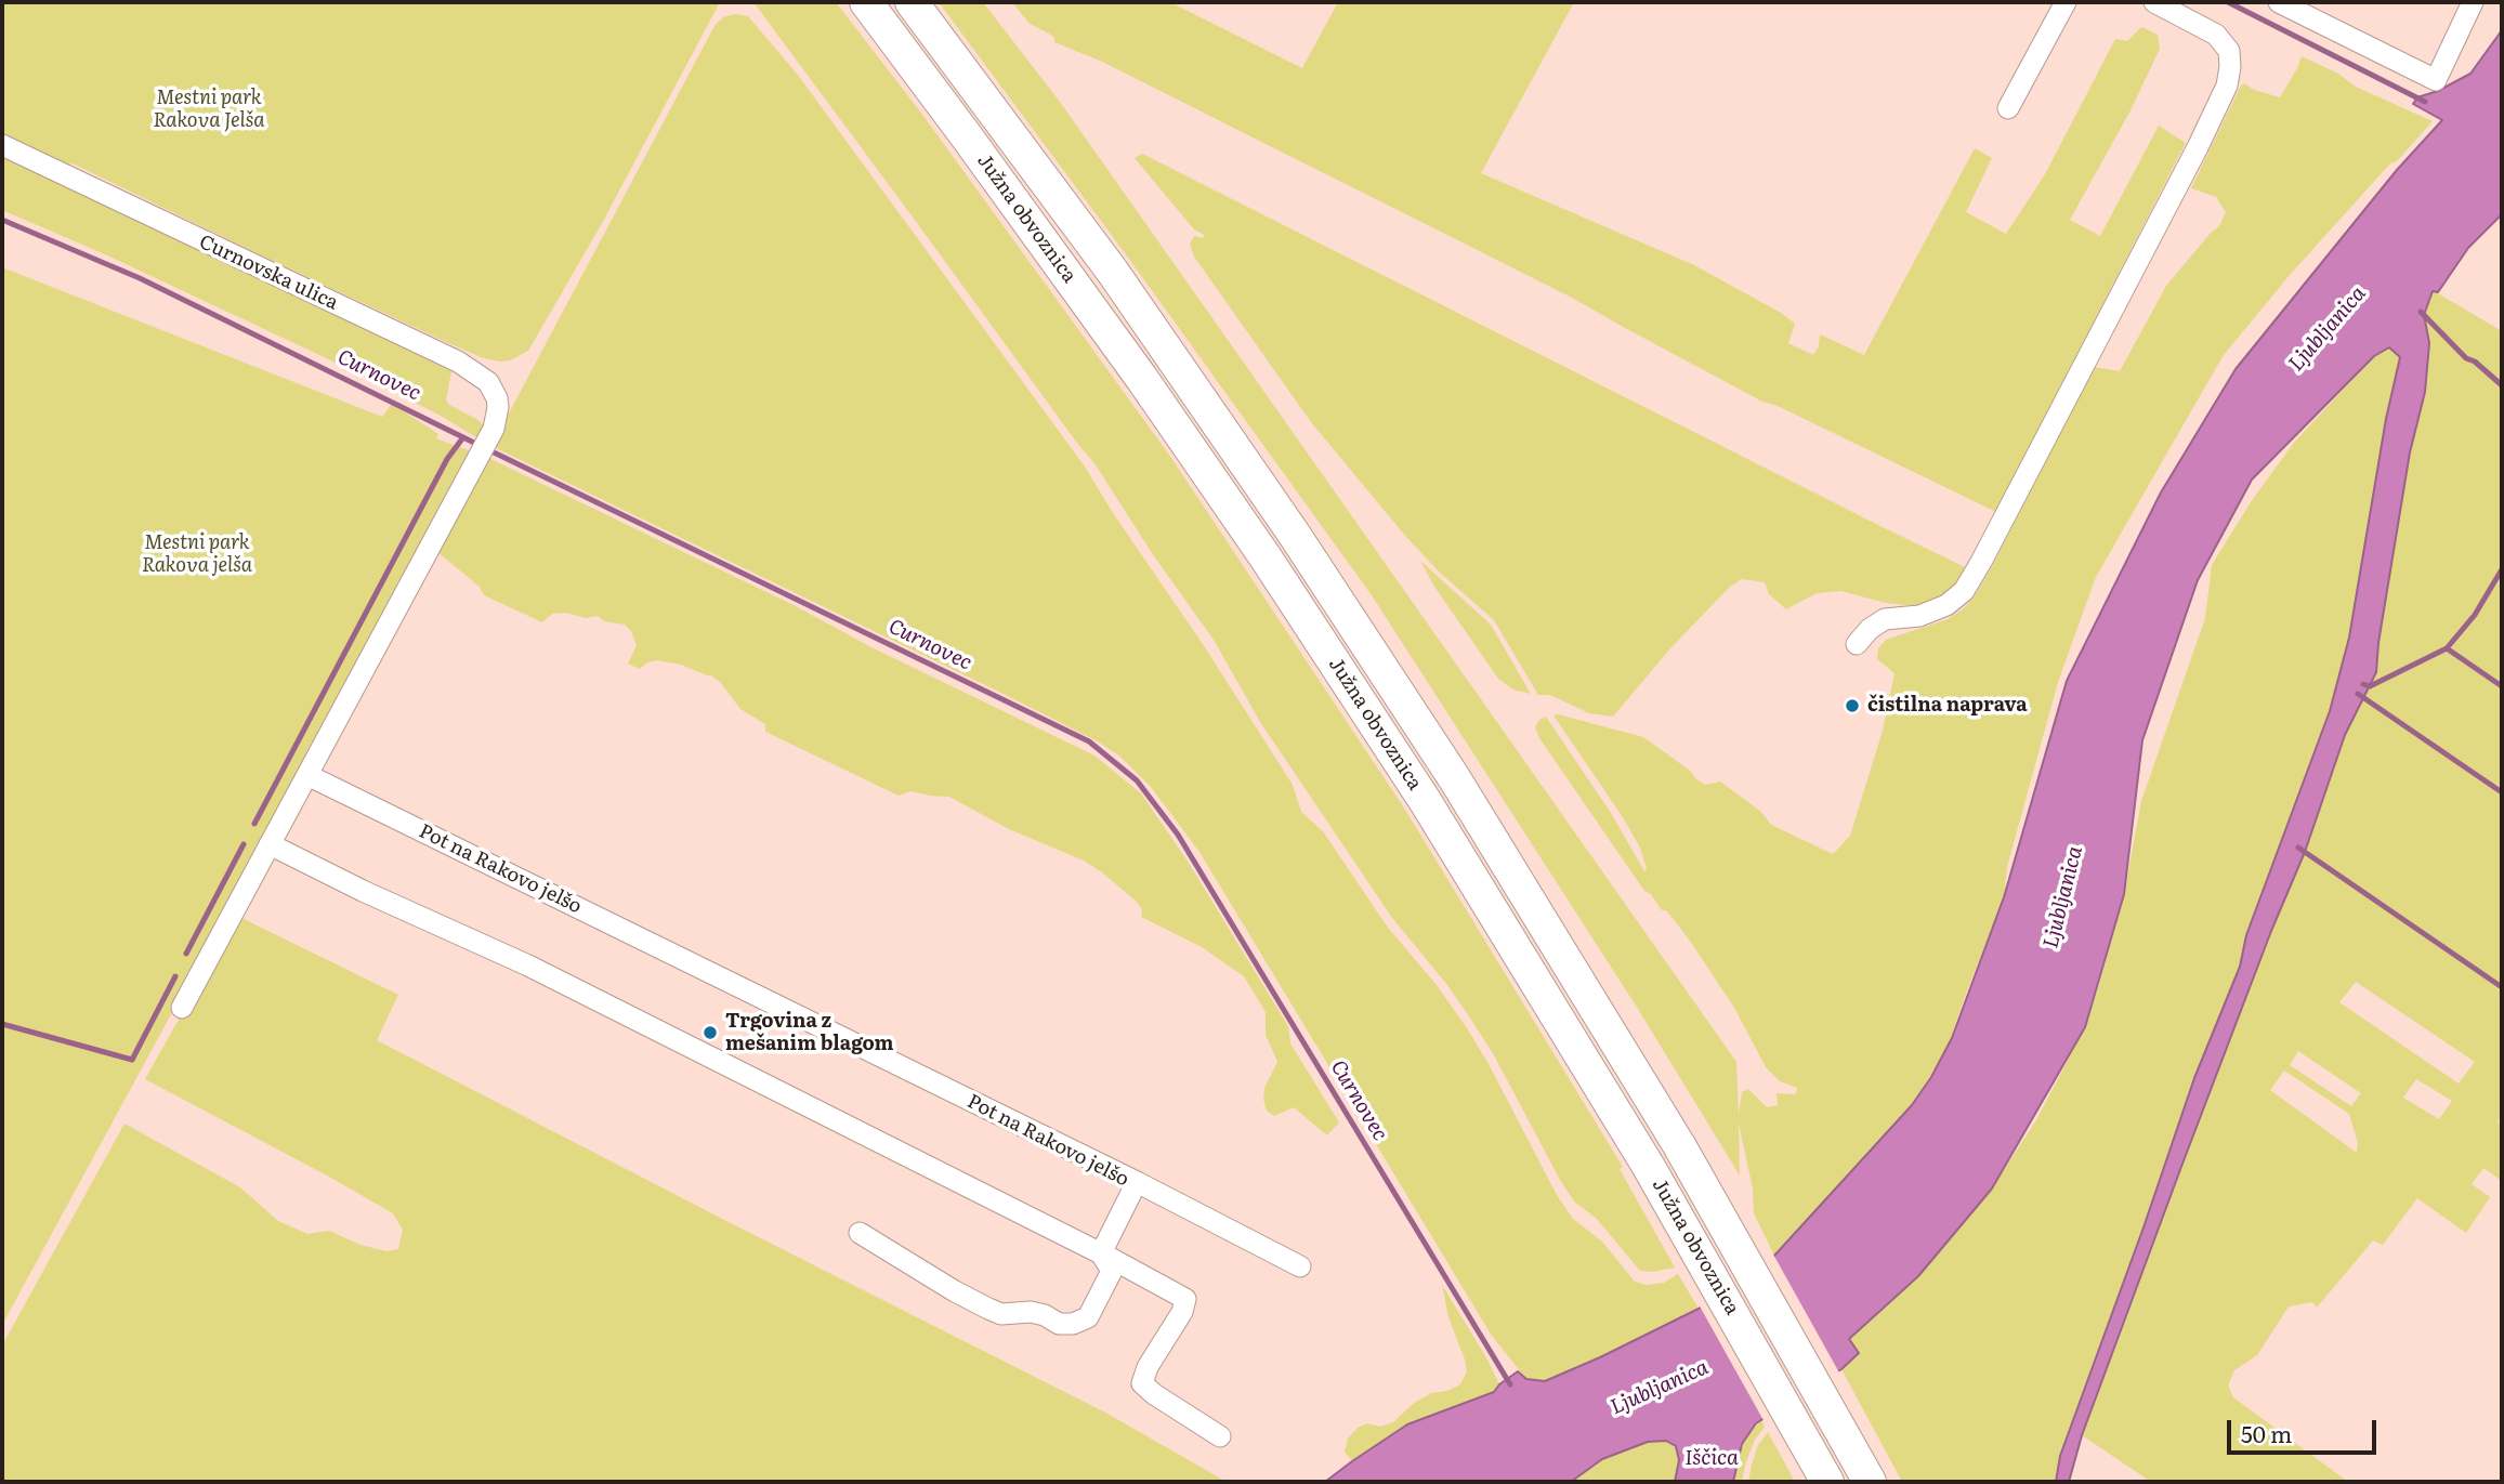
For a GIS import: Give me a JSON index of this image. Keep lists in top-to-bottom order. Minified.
{"streets":{"highway":["Južna obvoznica"],"street":["Curnovska ulica","Pot na Rakovo jelšo"]},"crossings":[["Curnovska ulica","Pot na Rakovo jelšo"]],"water":["Ljubljanica","Curnovec","Iščica"],"parks":["Mestni park Rakova Jelša","Mestni park Rakova jelša"],"places":["čistilna naprava","Trgovina z mešanim blagom"],"scale_bar":"50 m"}
